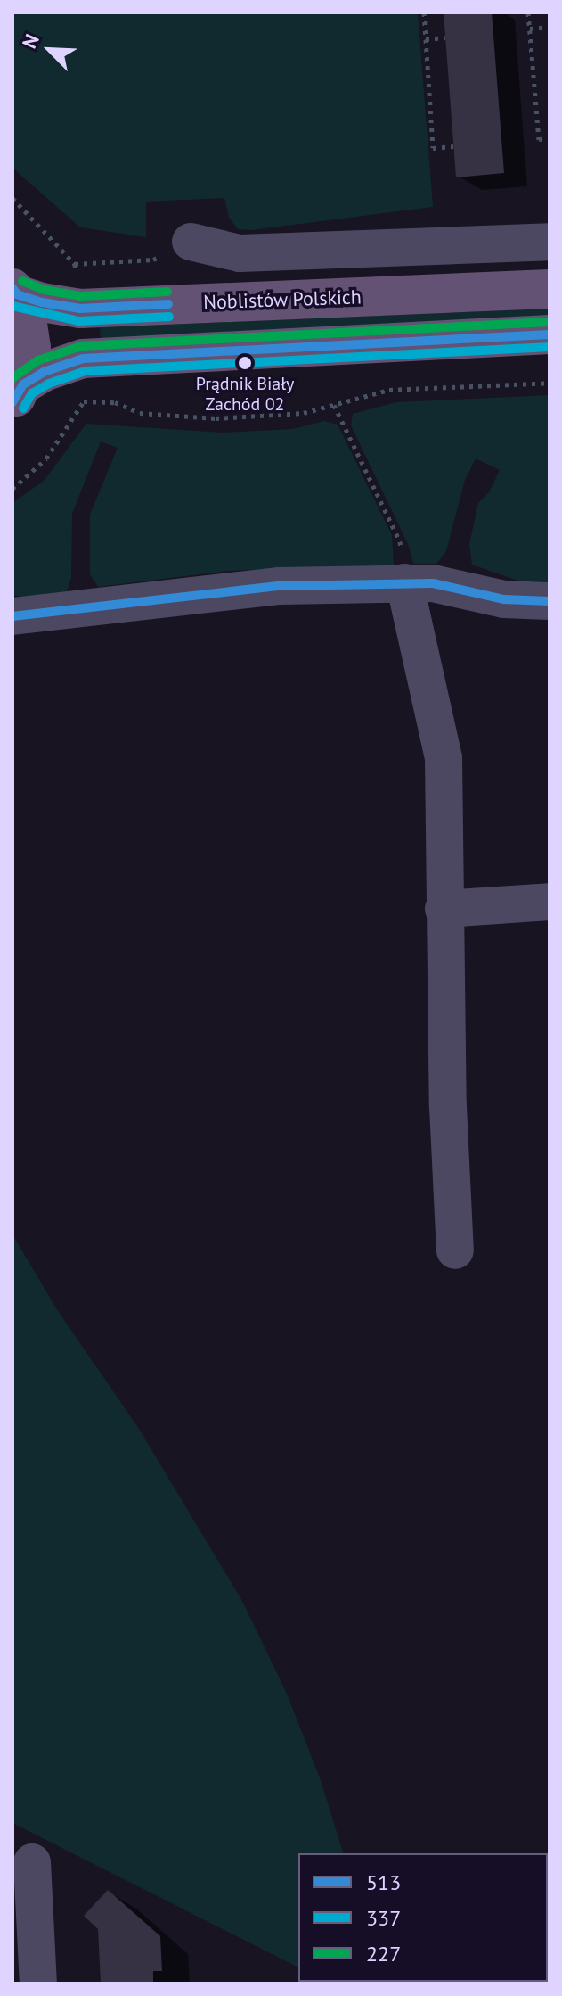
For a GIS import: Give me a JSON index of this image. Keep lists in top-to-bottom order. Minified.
{"streets":{"main road":["Noblistów Polskich"]},"places":["Prądnik Biały Zachód 02"],"lines":["transit line 227","transit line 513","transit line 337"],"legend":["513","337","227"],"north":"top left"}
